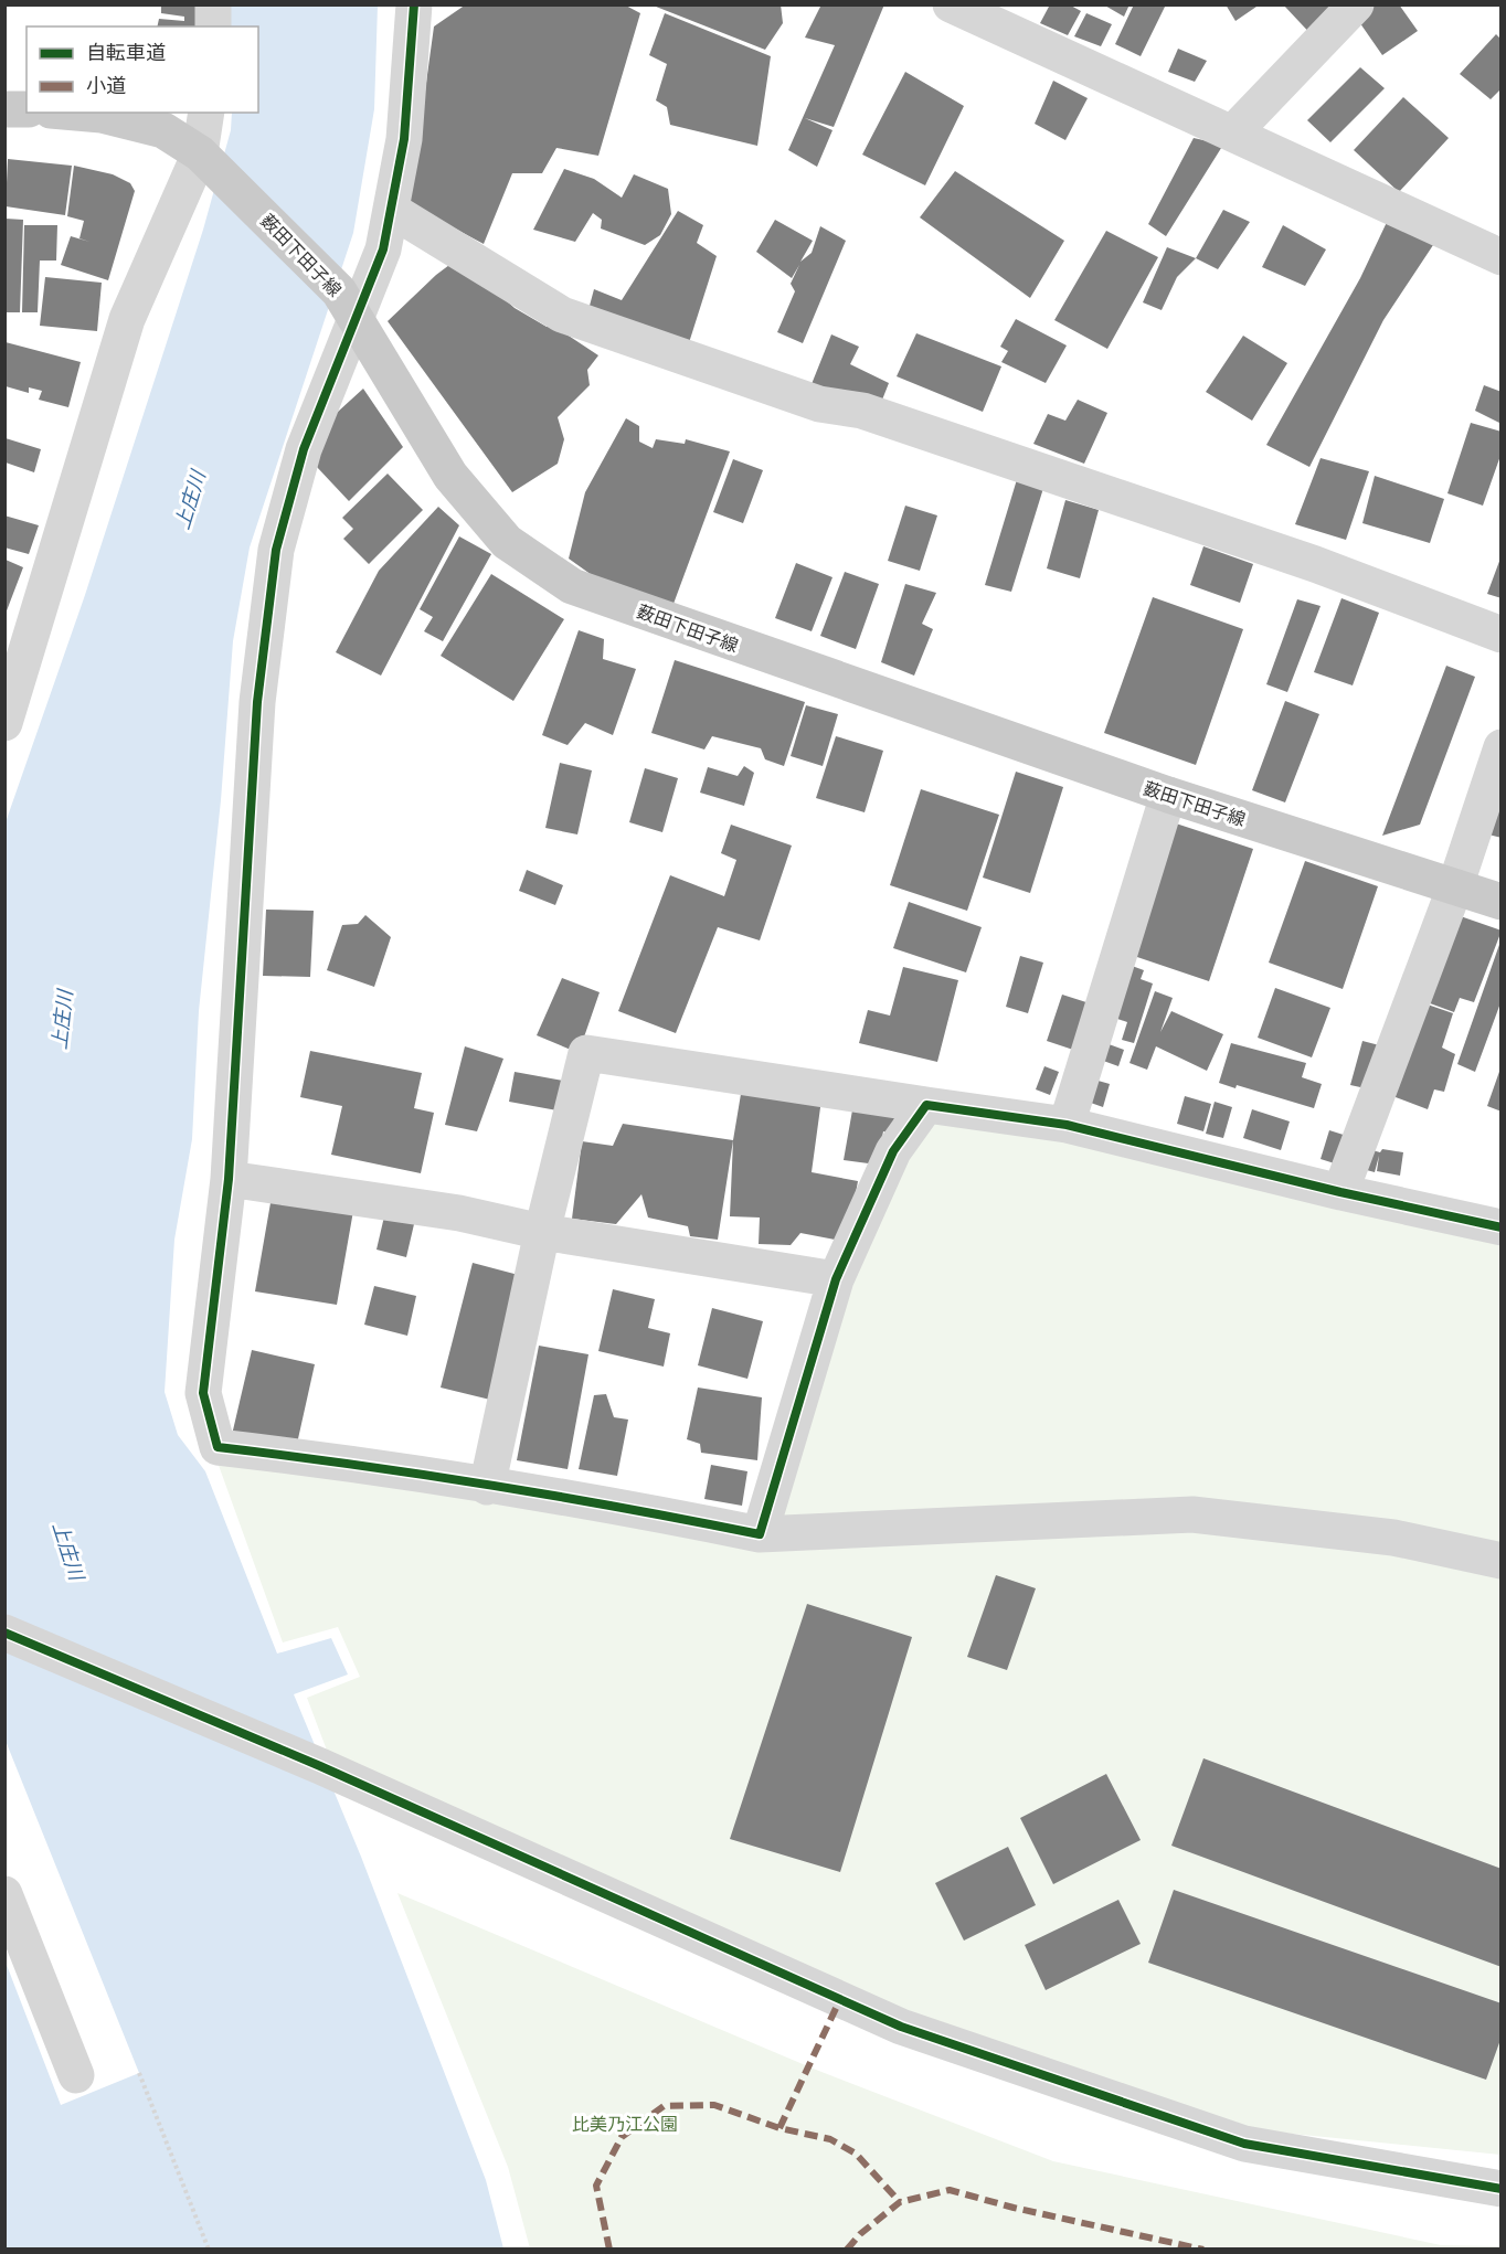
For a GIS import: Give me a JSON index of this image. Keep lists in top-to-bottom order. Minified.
{"streets":{"main road":["薮田下田子線"]},"water":["上庄川"],"parks":["比美乃江公園"],"legend":["自転車道","小道"]}
